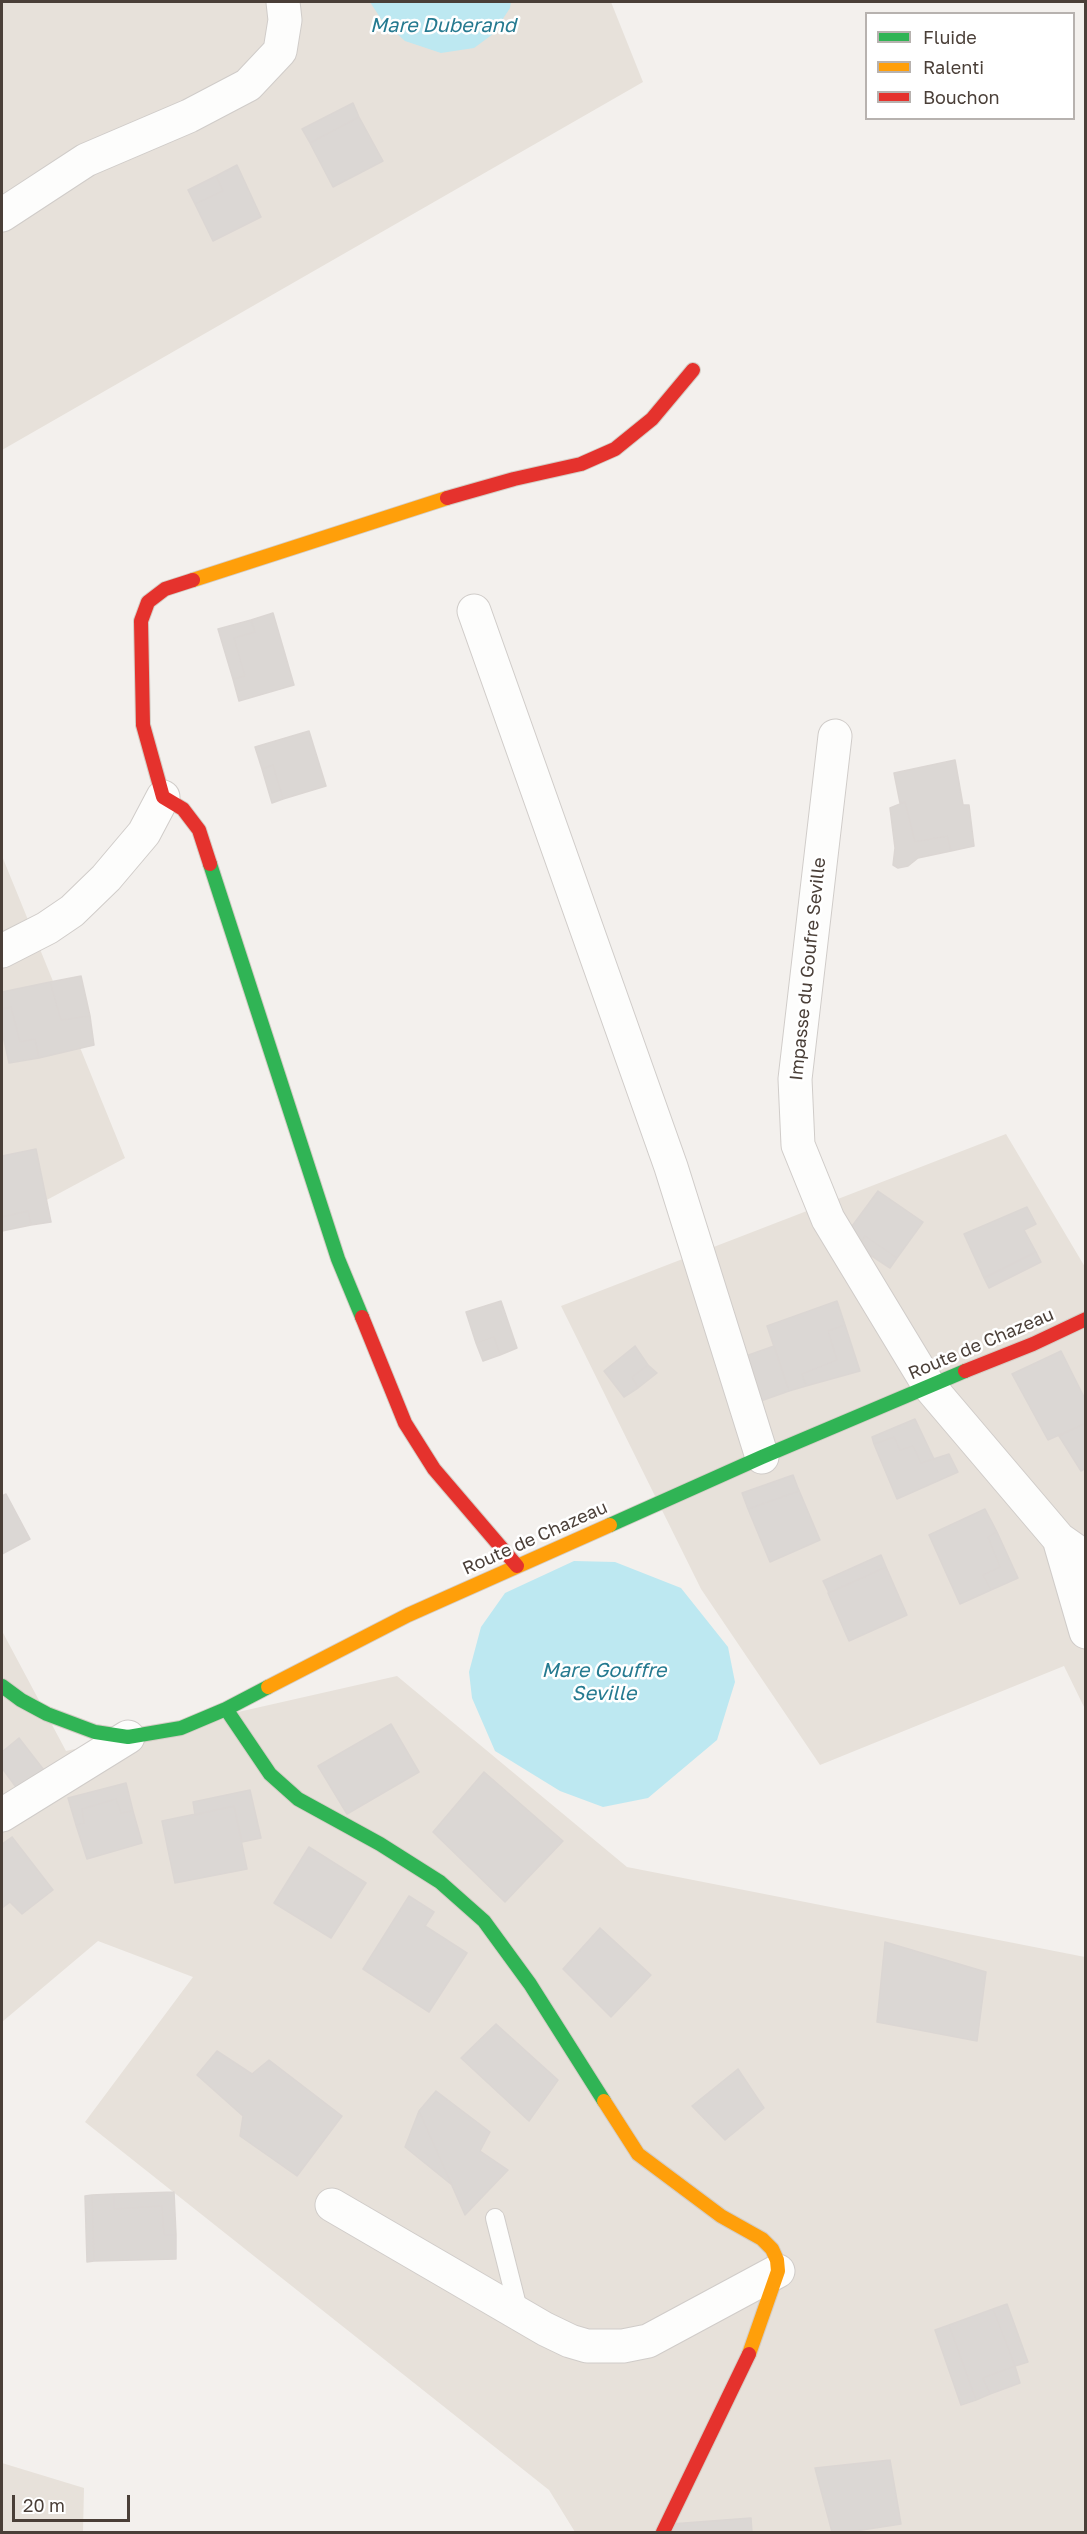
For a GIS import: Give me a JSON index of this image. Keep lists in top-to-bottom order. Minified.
{"streets":{"street":["Impasse du Goufre Seville","Route de Chazeau"]},"crossings":[["Impasse du Goufre Seville","Route de Chazeau"]],"water":["Mare Duberand","Mare Gouffre Seville"],"legend":["Fluide","Ralenti","Bouchon"],"scale_bar":"20 m"}
